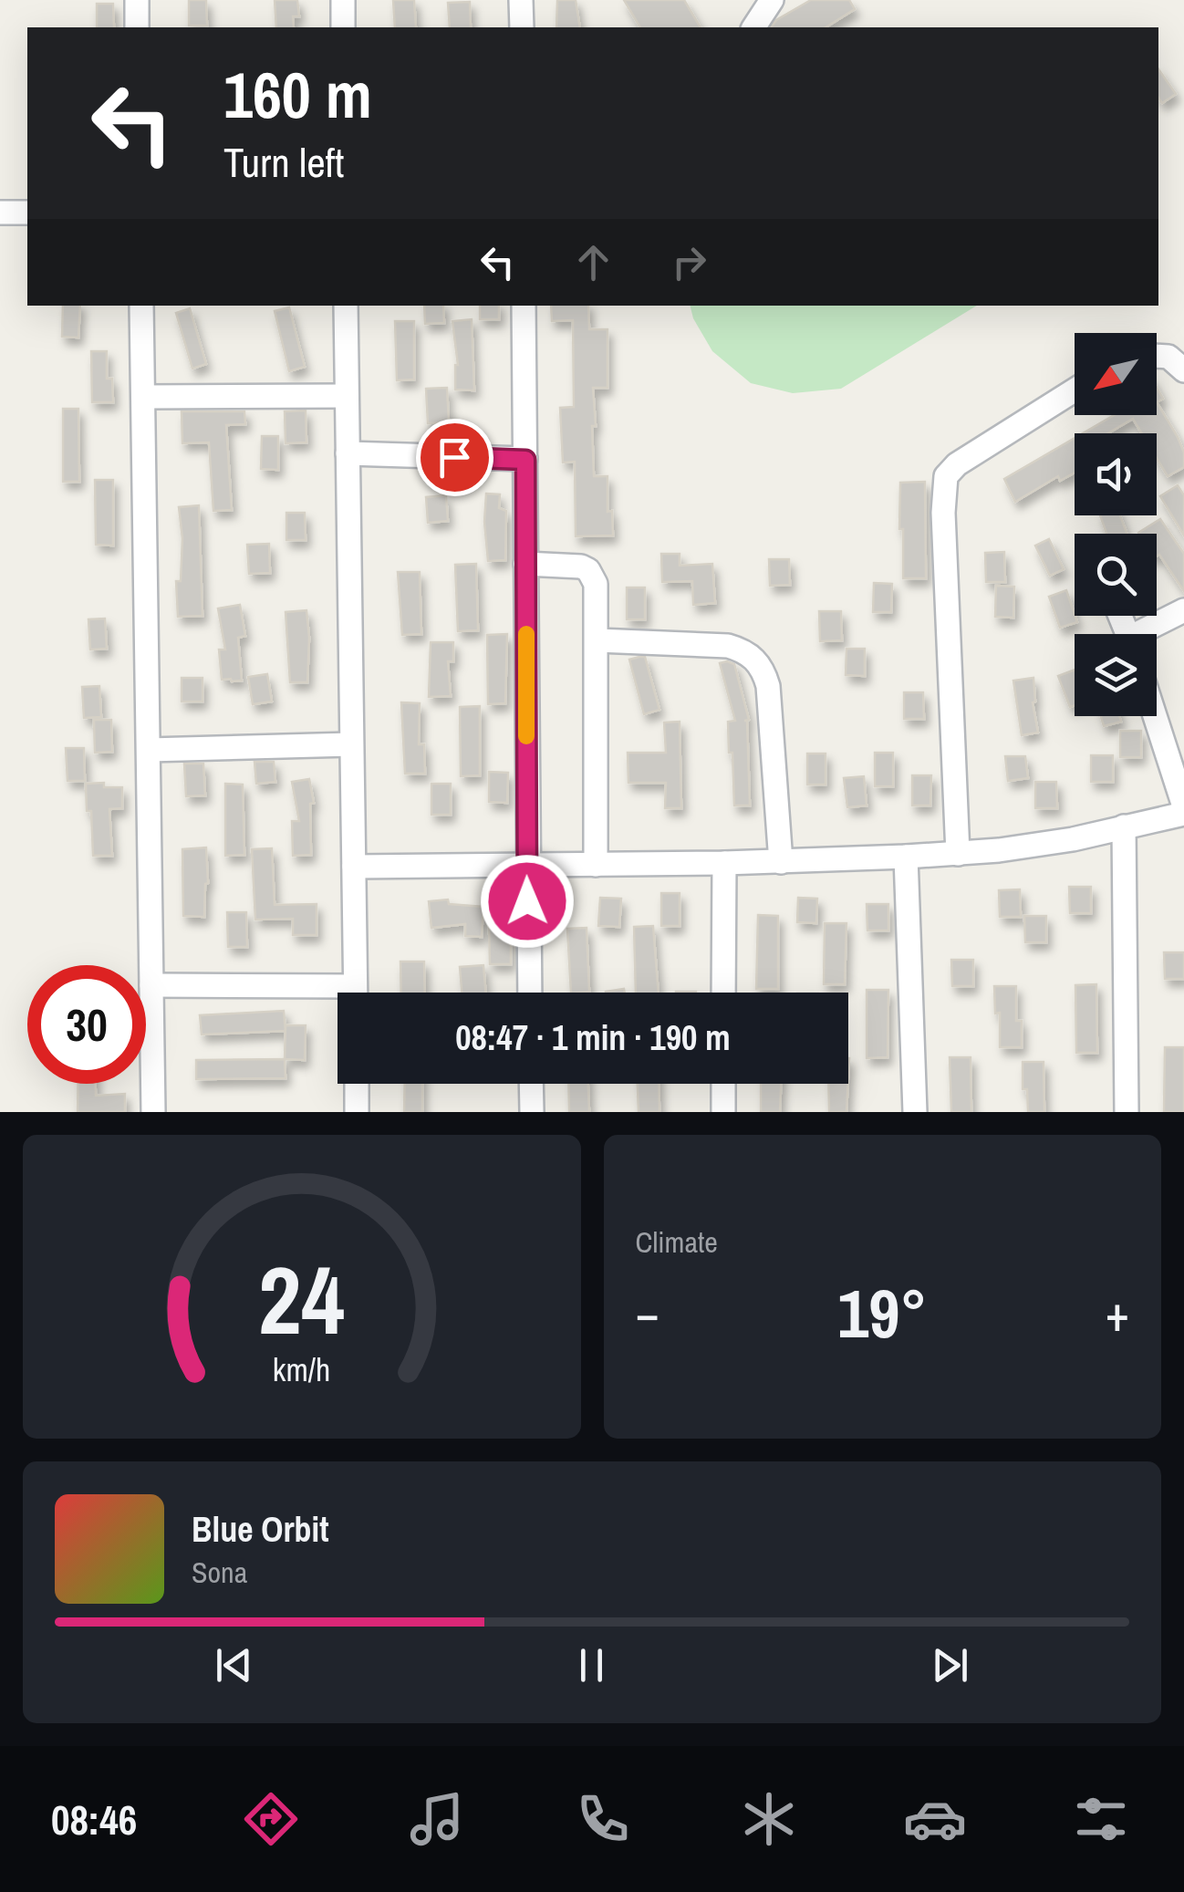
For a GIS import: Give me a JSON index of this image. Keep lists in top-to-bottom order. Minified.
{"north":"bottom left","page":{"turn":["160 m","Turn left"],"limit":"30","trip":"08:47 · 1 min · 190 m","tile":"Climate","heat":["−","19°","+"],"song":["Blue Orbit","Sona"],"tabs":"08:46","gauge":["24","km/h"]}}
